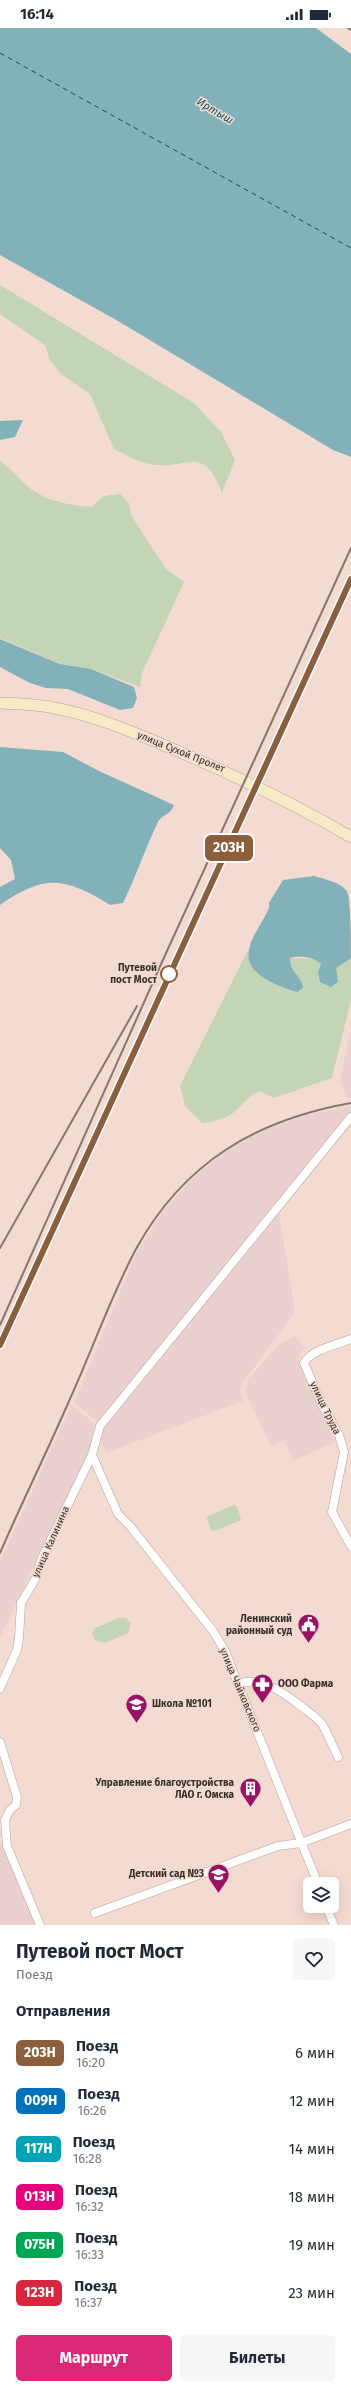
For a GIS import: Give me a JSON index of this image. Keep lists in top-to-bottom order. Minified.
{"streets":{"main road":["улица Сухой Пролет"],"street":["улица Труда","улица Калинина","улица Чайковского"]},"crossings":[["улица Калинина","улица Чайковского"]],"water":["Иртыш"],"places":{"other":["Путевой пост Мост"],"public building":["Ленинский районный суд"],"pharmacy":["ООО Фарма"],"school or university":["Школа №101","Детский сад №3"],"building":["Управление благоустройства ЛАО г. Омска"]},"page":{"status":"16:14","on_map":"203Н","heading":[["Путевой пост Мост","Поезд"],"Отправления"],"list":[{"mark":"203Н","name":"Поезд","note":"16:20","value":"6 мин"},{"mark":"009Н","name":"Поезд","note":"16:26","value":"12 мин"},{"mark":"117Н","name":"Поезд","note":"16:28","value":"14 мин"},{"mark":"013Н","name":"Поезд","note":"16:32","value":"18 мин"},{"mark":"075Н","name":"Поезд","note":"16:33","value":"19 мин"},{"mark":"123Н","name":"Поезд","note":"16:37","value":"23 мин"}],"buttons":["Маршрут","Билеты"]}}
